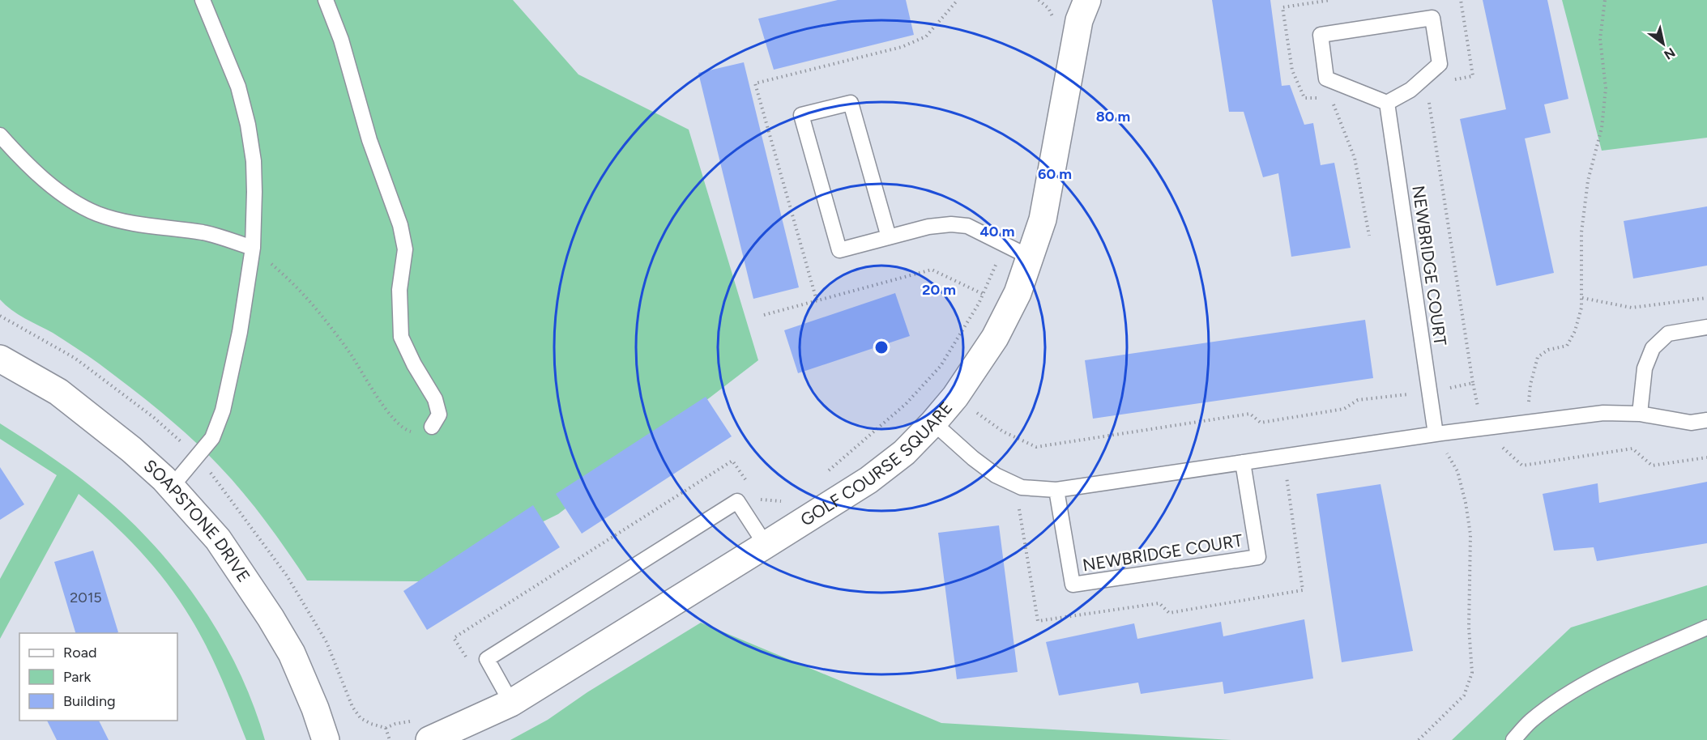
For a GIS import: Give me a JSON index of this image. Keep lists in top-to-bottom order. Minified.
{"streets":{"street":["GOLF COURSE SQUARE","SOAPSTONE DRIVE"],"lane":["NEWBRIDGE COURT"]},"house_numbers":["2015"],"legend":["Road","Park","Building"],"north":"bottom right","rings":["80 m","60 m","40 m","20 m"]}
